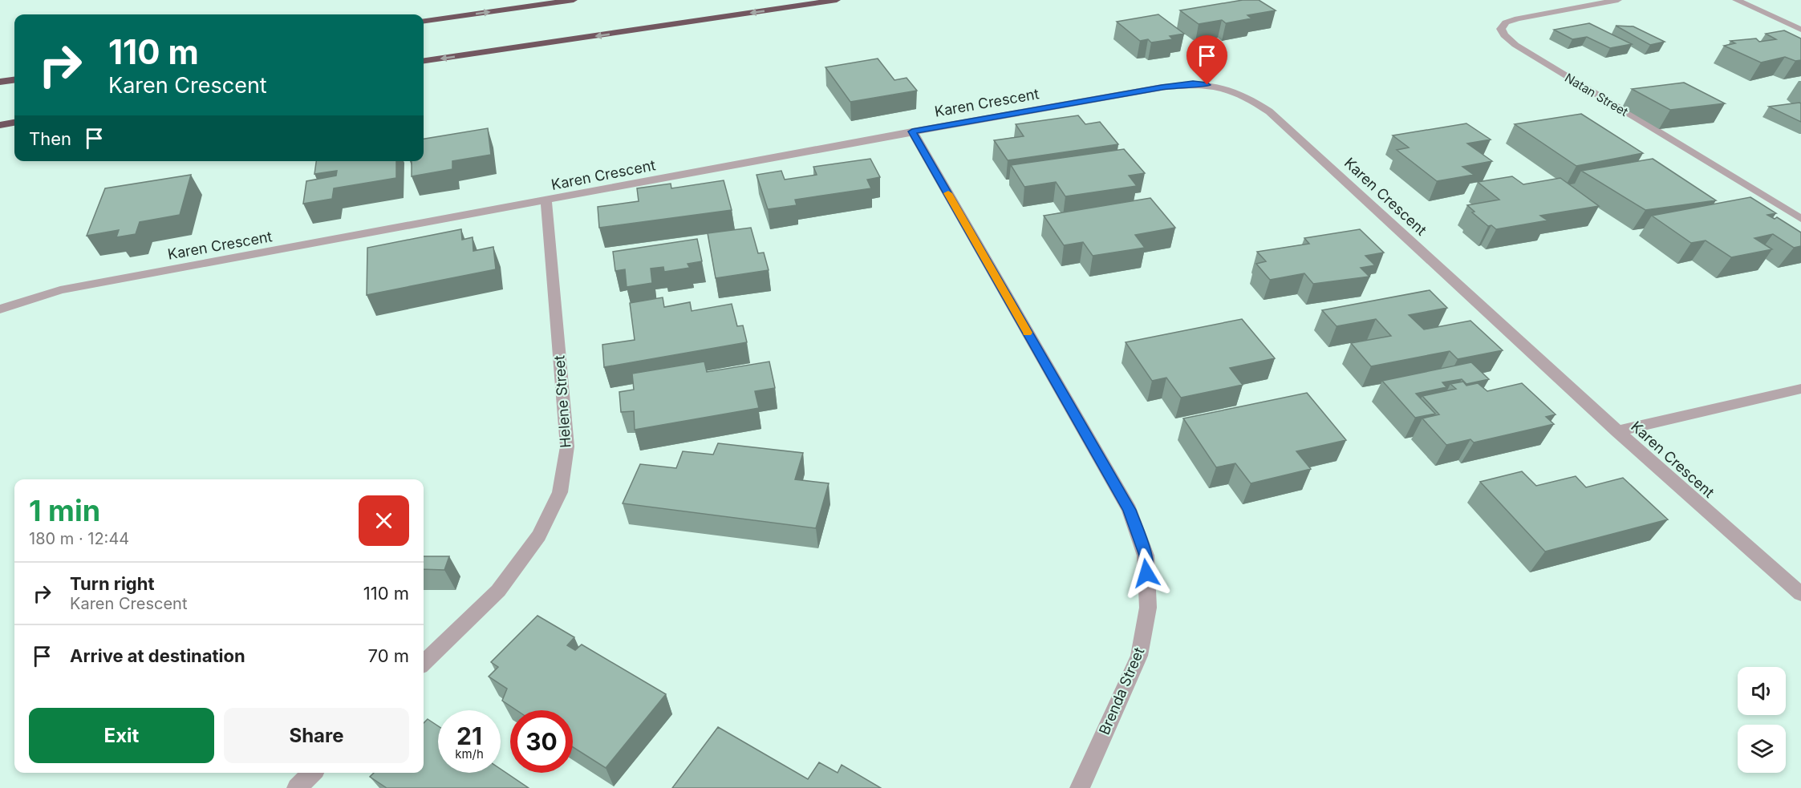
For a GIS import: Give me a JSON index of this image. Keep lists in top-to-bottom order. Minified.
{"streets":{"street":["Natan Street","Karen Crescent","Helene Street","Brenda Street"]},"crossings":[["Karen Crescent","Helene Street"],["Karen Crescent","Brenda Street"]],"page":{"turn":["110 m","Karen Crescent"],"then":"Then","heading":["1 min","180 m · 12:44"],"list":[{"name":"Turn right","note":"Karen Crescent","value":"110 m"},{"name":"Arrive at destination","value":"70 m"}],"buttons":["Exit","Share"],"speed":"21 km/h","limit":"30"}}
